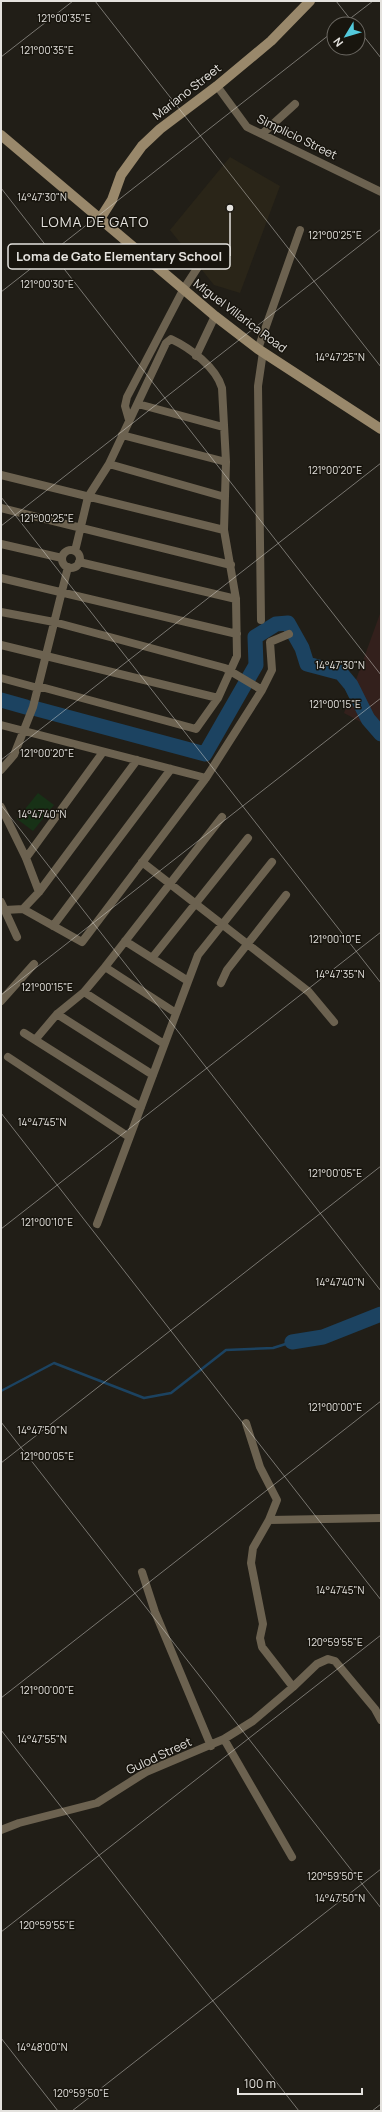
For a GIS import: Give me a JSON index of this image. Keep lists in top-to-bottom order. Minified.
{"streets":{"main road":["Mariano Street","Miguel Villarica Road"],"street":["Simplicio Street","Gulod Street"]},"crossings":[["Mariano Street","Simplicio Street"],["Mariano Street","Miguel Villarica Road"]],"districts":["LOMA DE GATO"],"places":["Loma de Gato Elementary School"],"scale_bar":"100 m","north":"bottom left","coordinates":["121°00'35\"E","14°47'30\"N","121°00'25\"E","121°00'30\"E","14°47'25\"N","121°00'20\"E","121°00'15\"E","14°47'40\"N","121°00'10\"E","14°47'35\"N","14°47'45\"N","121°00'05\"E","121°00'00\"E","14°47'50\"N","120°59'55\"E","14°47'55\"N","120°59'50\"E","14°48'00\"N"]}
